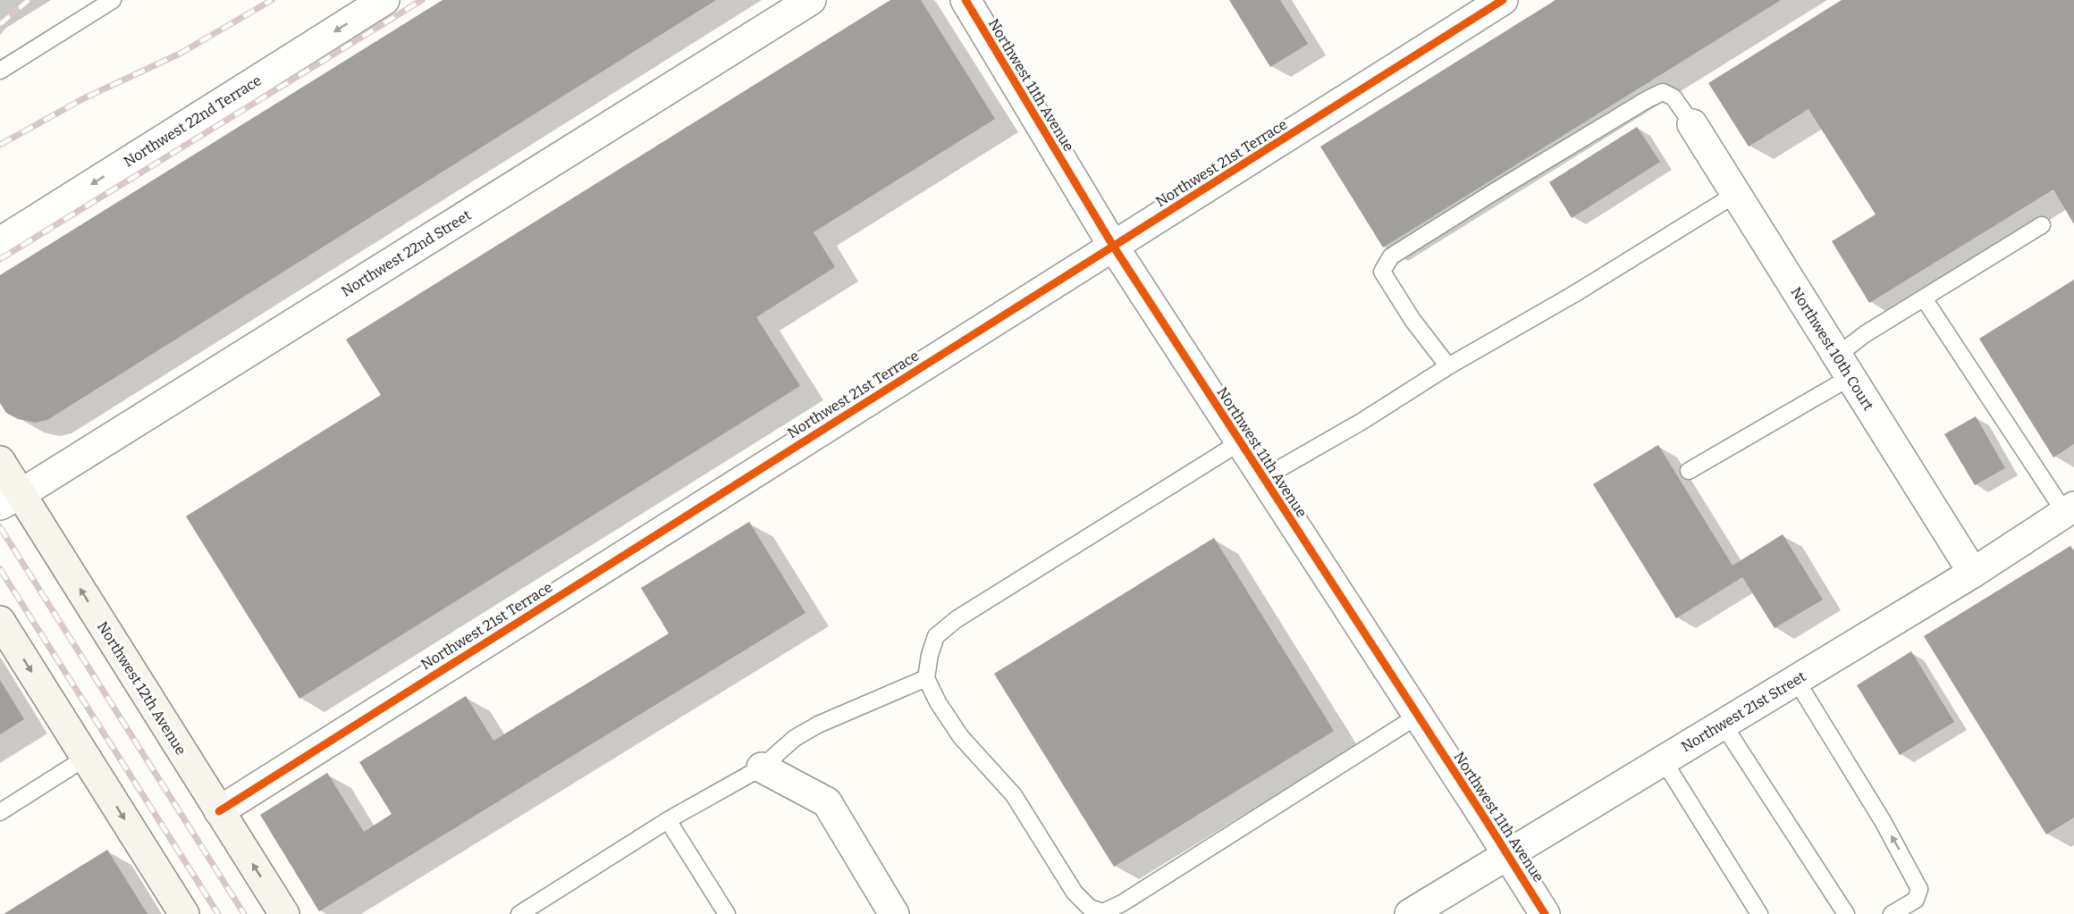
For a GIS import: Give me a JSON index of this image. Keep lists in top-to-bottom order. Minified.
{"streets":{"main road":["Northwest 12th Avenue"],"street":["Northwest 11th Avenue","Northwest 22nd Terrace","Northwest 21st Terrace","Northwest 22nd Street","Northwest 10th Court","Northwest 21st Street"]},"crossings":[["Northwest 11th Avenue","Northwest 21st Terrace"],["Northwest 11th Avenue","Northwest 21st Street"],["Northwest 21st Terrace","Northwest 12th Avenue"],["Northwest 22nd Street","Northwest 12th Avenue"],["Northwest 10th Court","Northwest 21st Street"]],"one_way":["Northwest 22nd Terrace"]}
